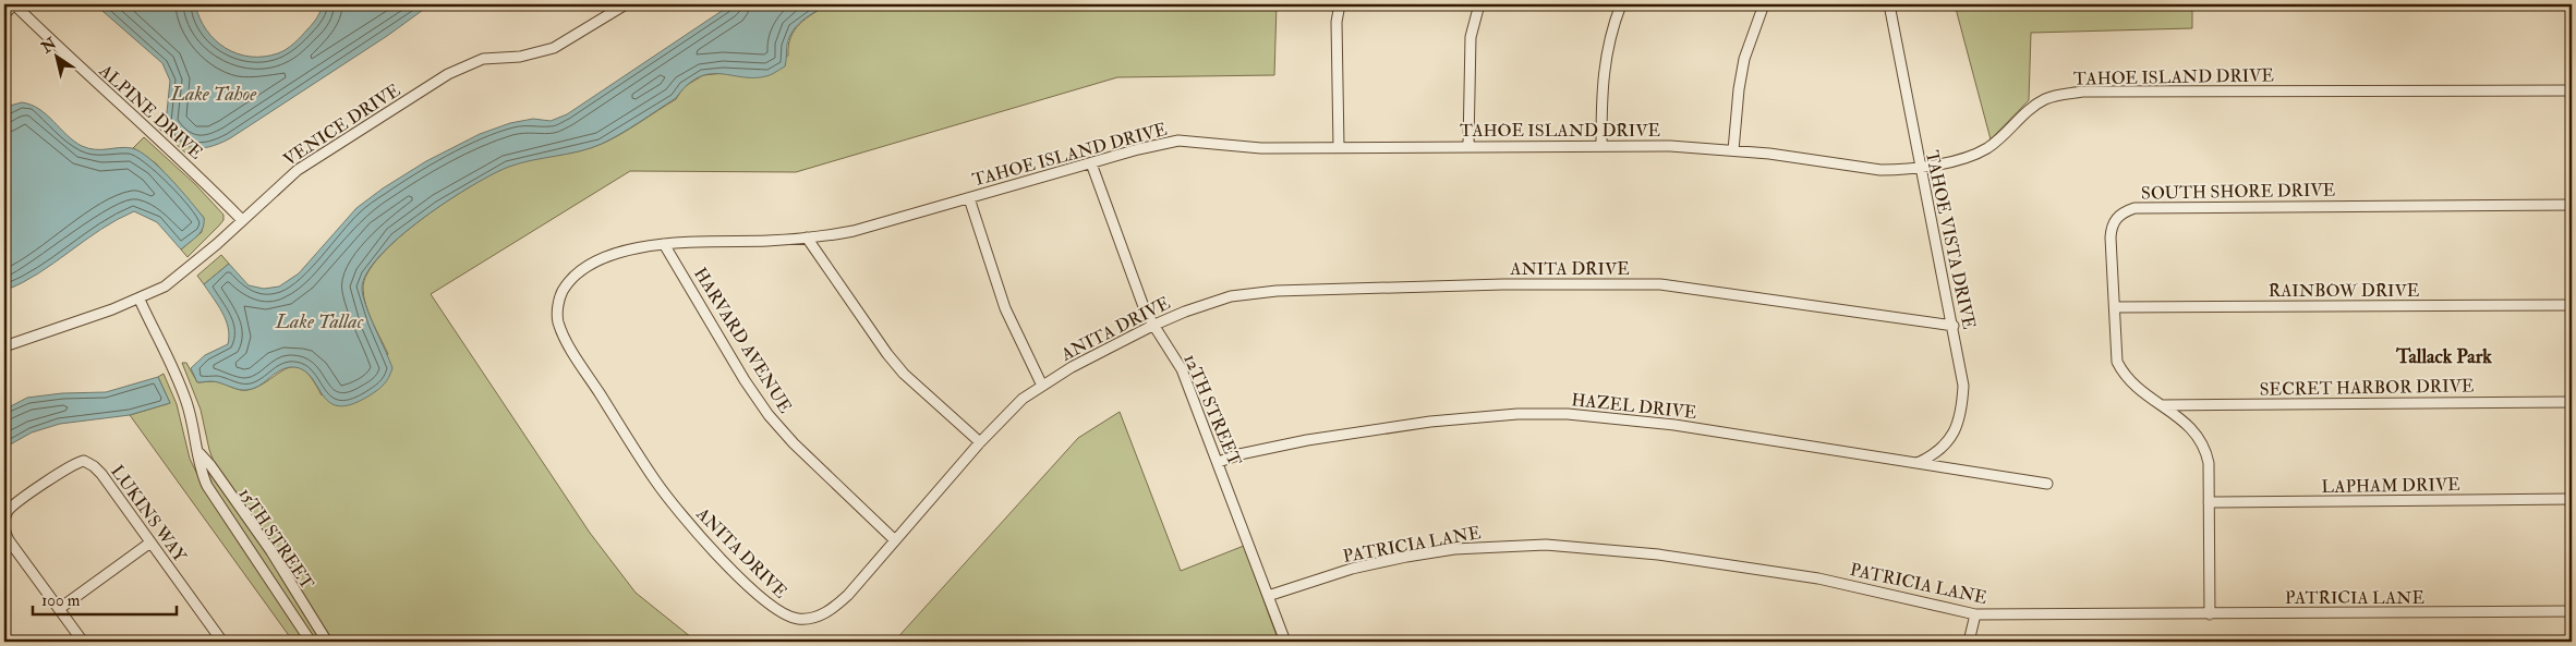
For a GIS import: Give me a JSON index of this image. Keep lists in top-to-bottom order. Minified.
{"streets":{"street":["TAHOE ISLAND DRIVE","ALPINE DRIVE","VENICE DRIVE","SOUTH SHORE DRIVE","TAHOE VISTA DRIVE","ANITA DRIVE","RAINBOW DRIVE","HARVARD AVENUE","SECRET HARBOR DRIVE","HAZEL DRIVE","12TH STREET","LAPHAM DRIVE","LUKINS WAY","15TH STREET","PATRICIA LANE"]},"crossings":[["TAHOE ISLAND DRIVE","TAHOE VISTA DRIVE"],["TAHOE ISLAND DRIVE","ANITA DRIVE"],["TAHOE ISLAND DRIVE","HARVARD AVENUE"],["TAHOE ISLAND DRIVE","12TH STREET"],["ALPINE DRIVE","VENICE DRIVE"],["VENICE DRIVE","15TH STREET"],["SOUTH SHORE DRIVE","RAINBOW DRIVE"],["SOUTH SHORE DRIVE","SECRET HARBOR DRIVE"],["SOUTH SHORE DRIVE","LAPHAM DRIVE"],["SOUTH SHORE DRIVE","PATRICIA LANE"],["TAHOE VISTA DRIVE","ANITA DRIVE"],["TAHOE VISTA DRIVE","HAZEL DRIVE"],["ANITA DRIVE","HARVARD AVENUE"],["ANITA DRIVE","12TH STREET"],["HAZEL DRIVE","12TH STREET"],["12TH STREET","PATRICIA LANE"]],"districts":["Tallack Park"],"water":["Lake Tahoe","Lake Tallac"],"scale_bar":"100 m","north":"top left"}
